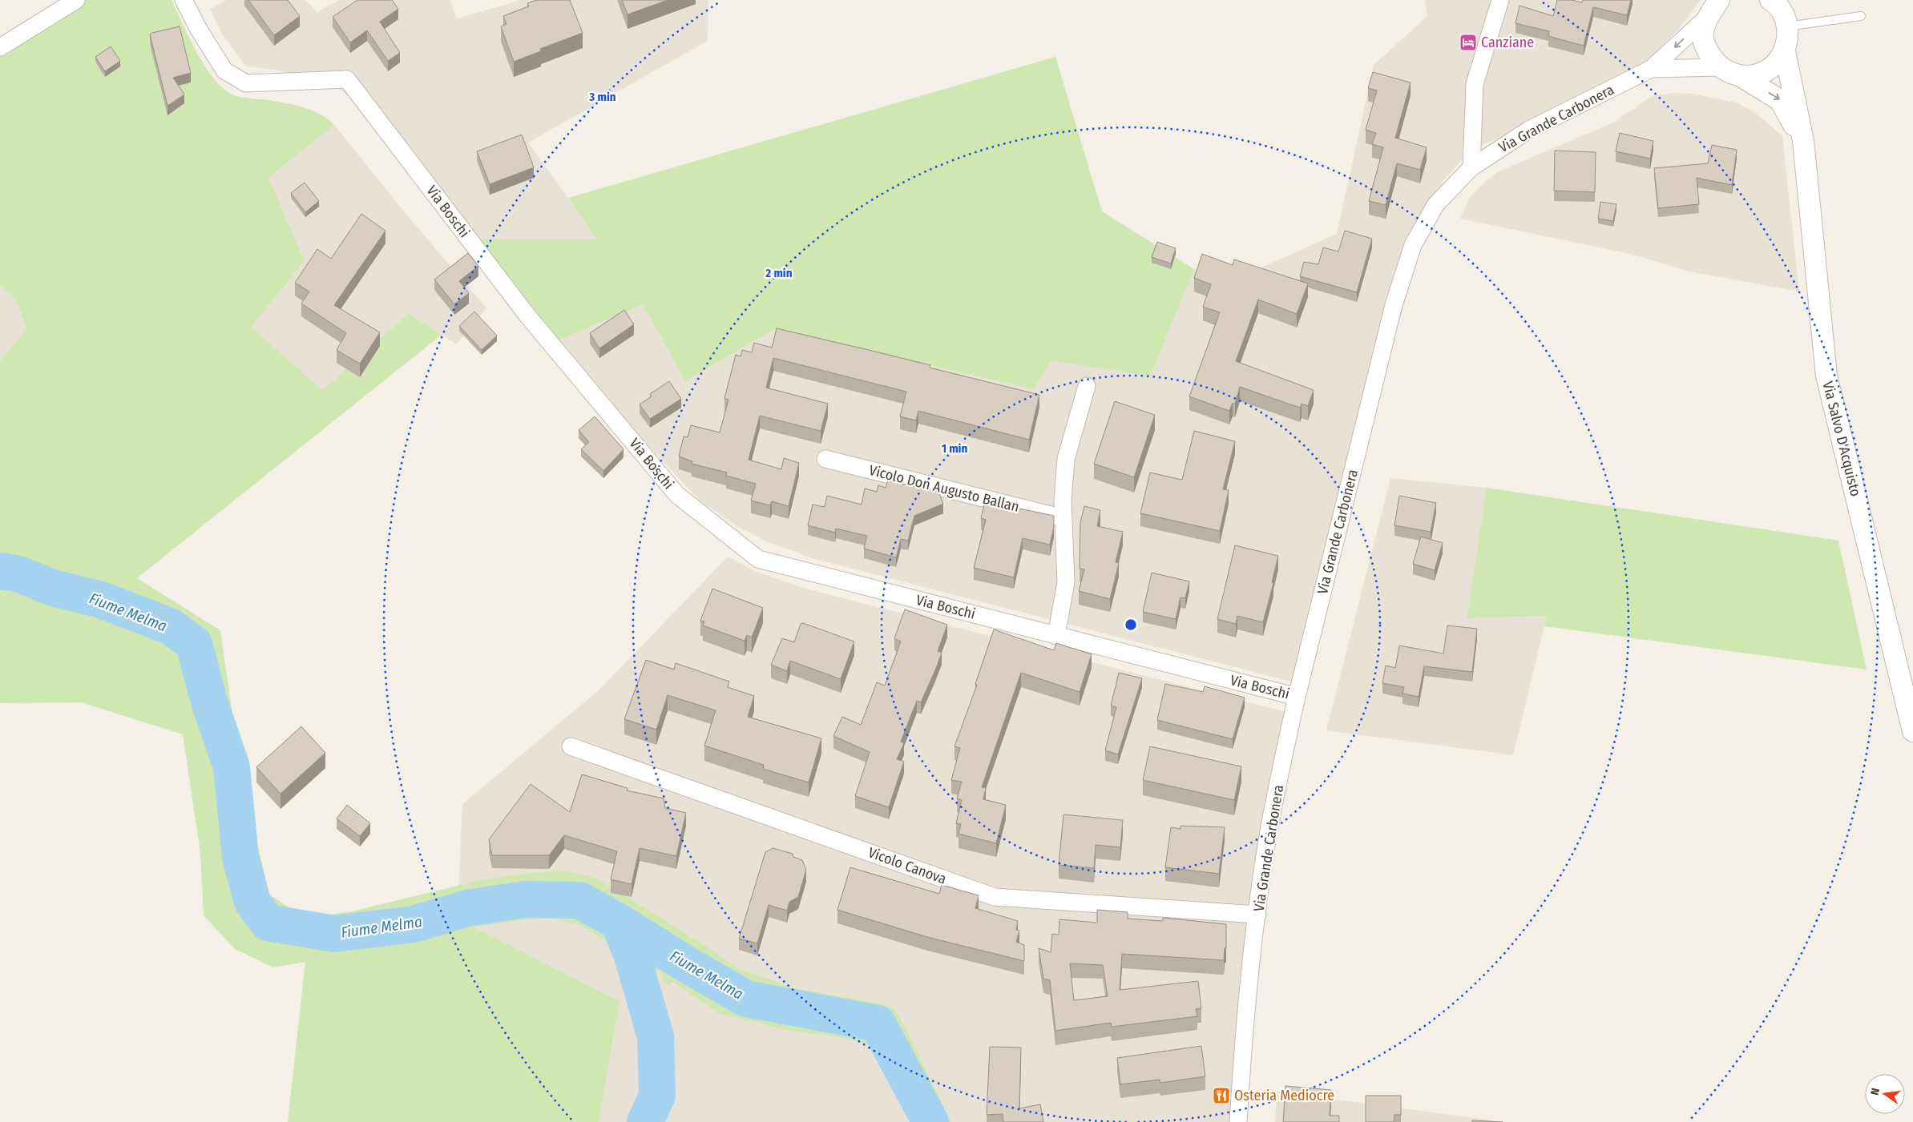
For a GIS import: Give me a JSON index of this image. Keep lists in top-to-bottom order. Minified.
{"streets":{"street":["Via Grande Carbonera","Via Boschi","Via Salvo D'Acquisto","Vicolo Don Augusto Ballan","Vicolo Canova"]},"crossings":[["Via Grande Carbonera","Via Boschi"],["Via Grande Carbonera","Via Salvo D'Acquisto"],["Via Grande Carbonera","Vicolo Canova"]],"water":["Fiume Melma"],"places":{"hotel":["Canziane"],"restaurant":["Osteria Mediocre"]},"north":"left","rings":["3 min","2 min","1 min"]}
